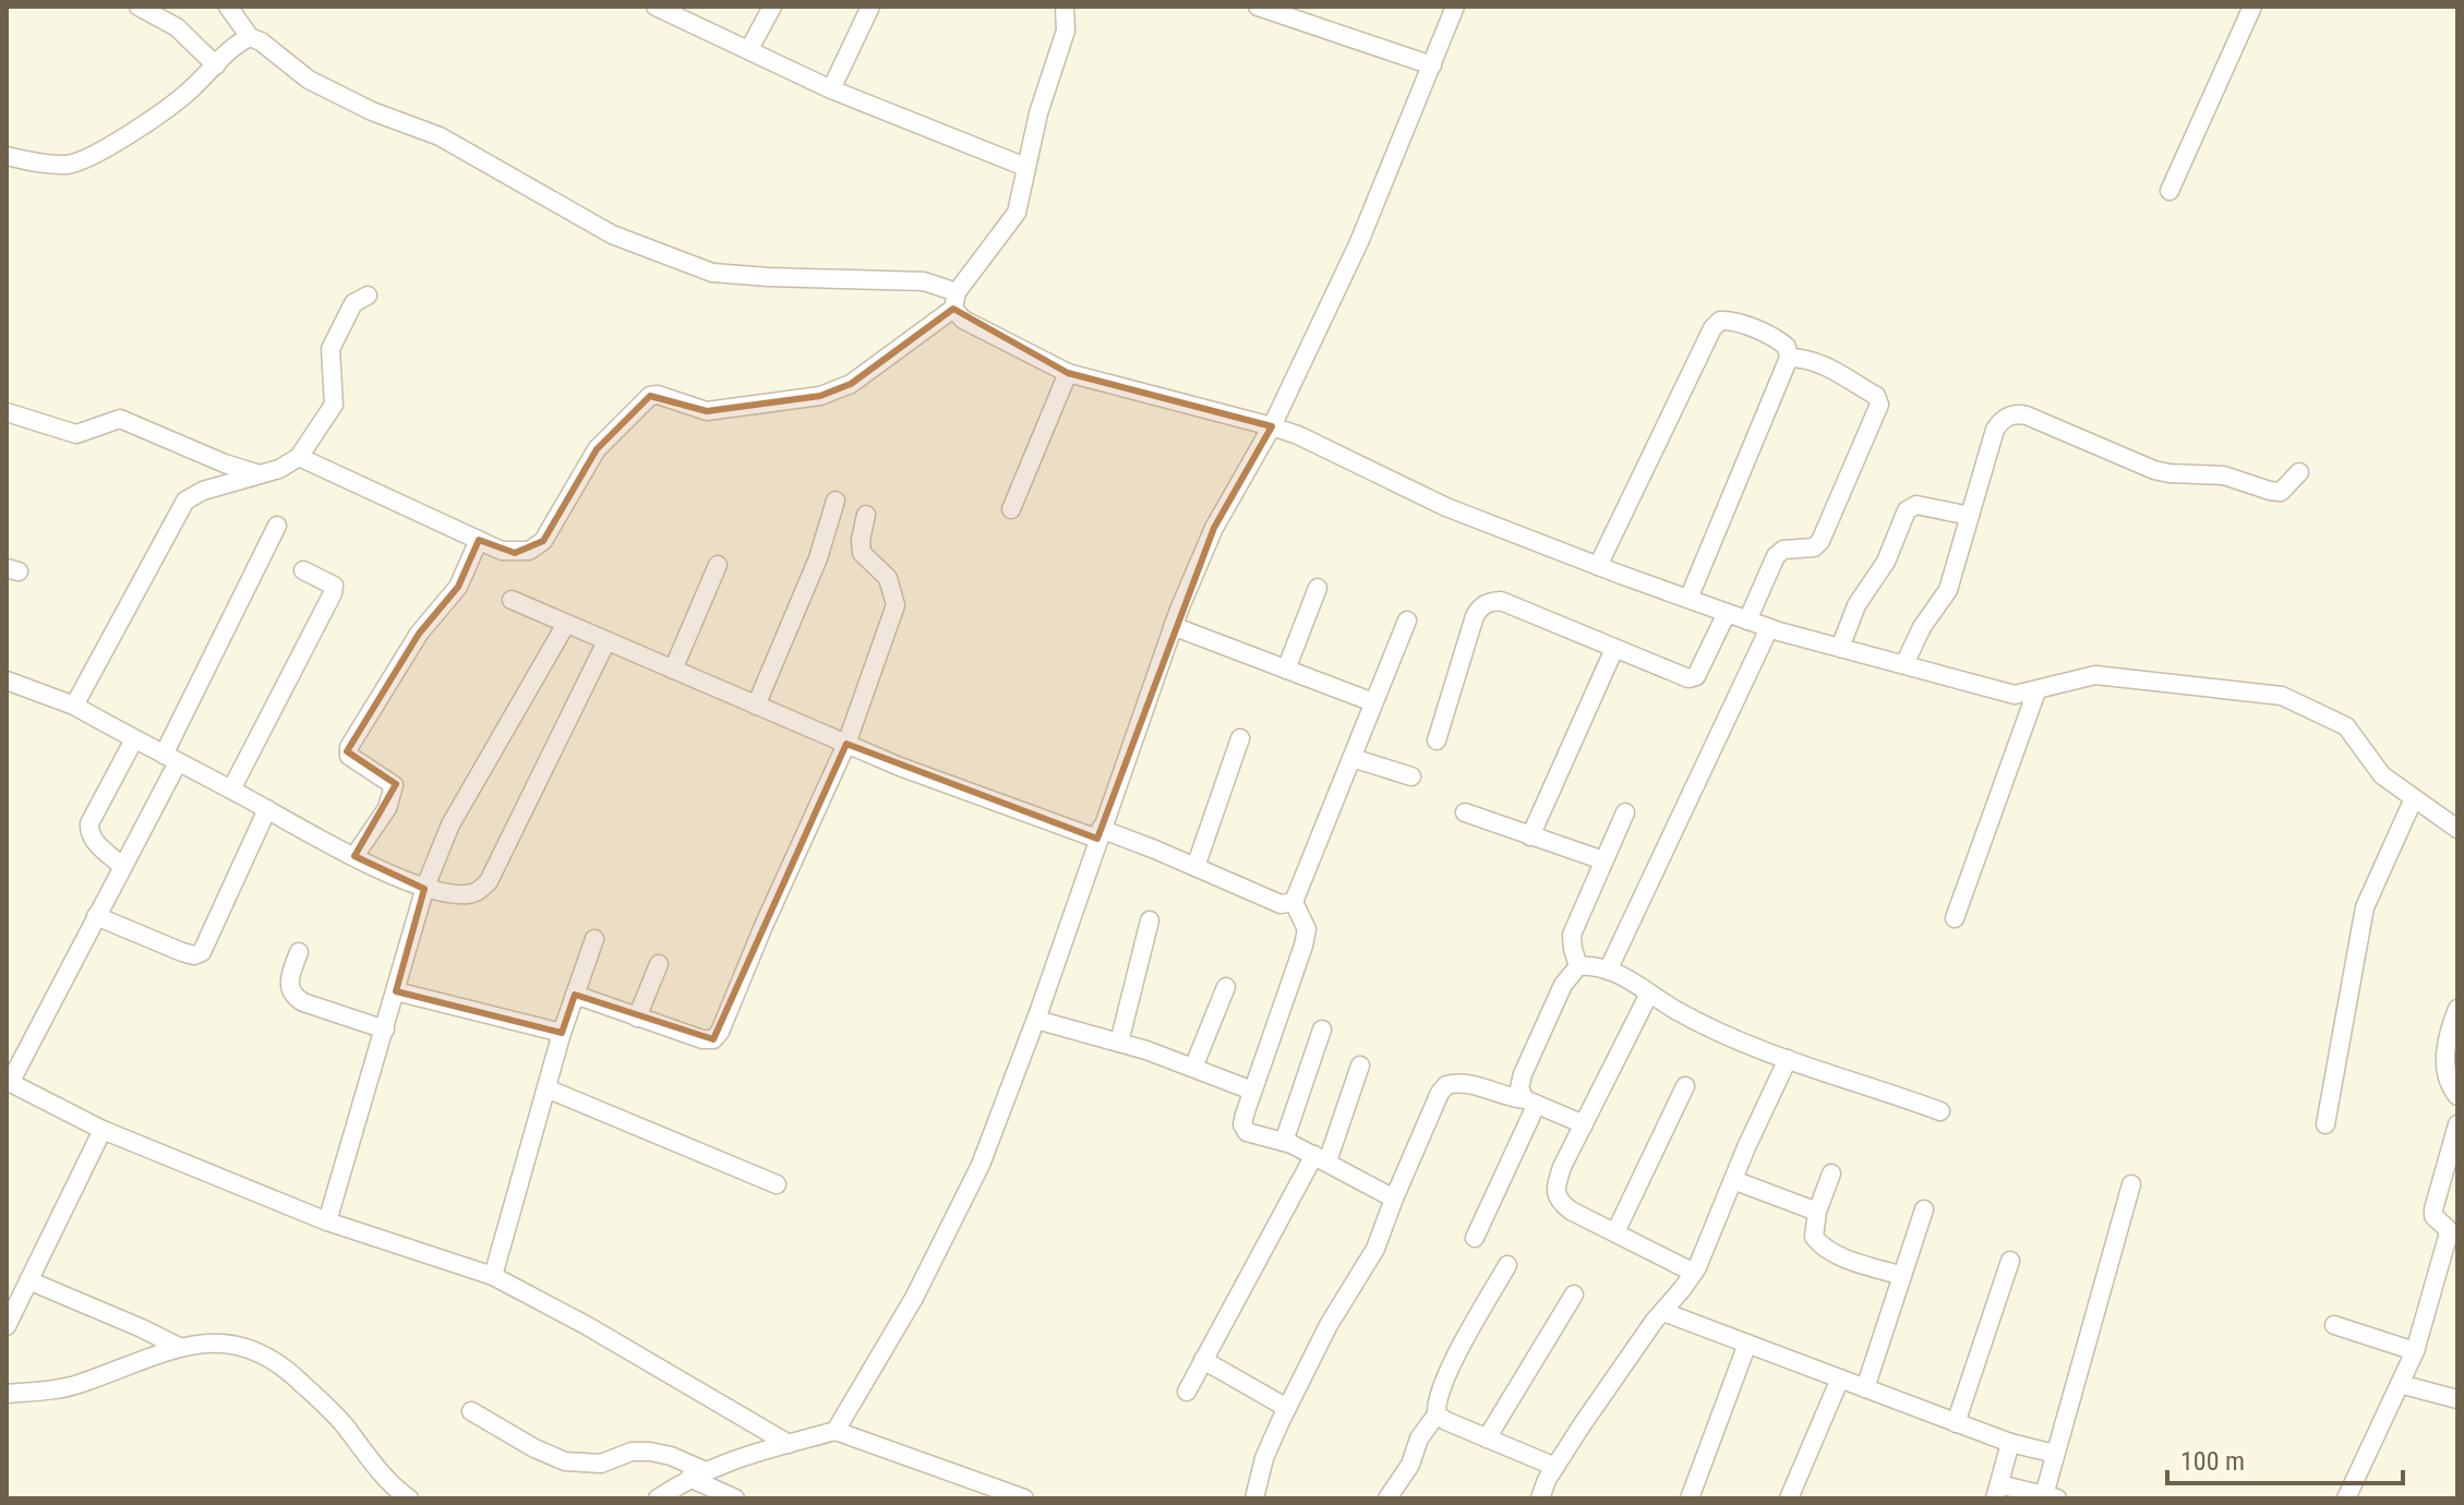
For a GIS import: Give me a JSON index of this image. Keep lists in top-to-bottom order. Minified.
{"scale_bar":"100 m"}
